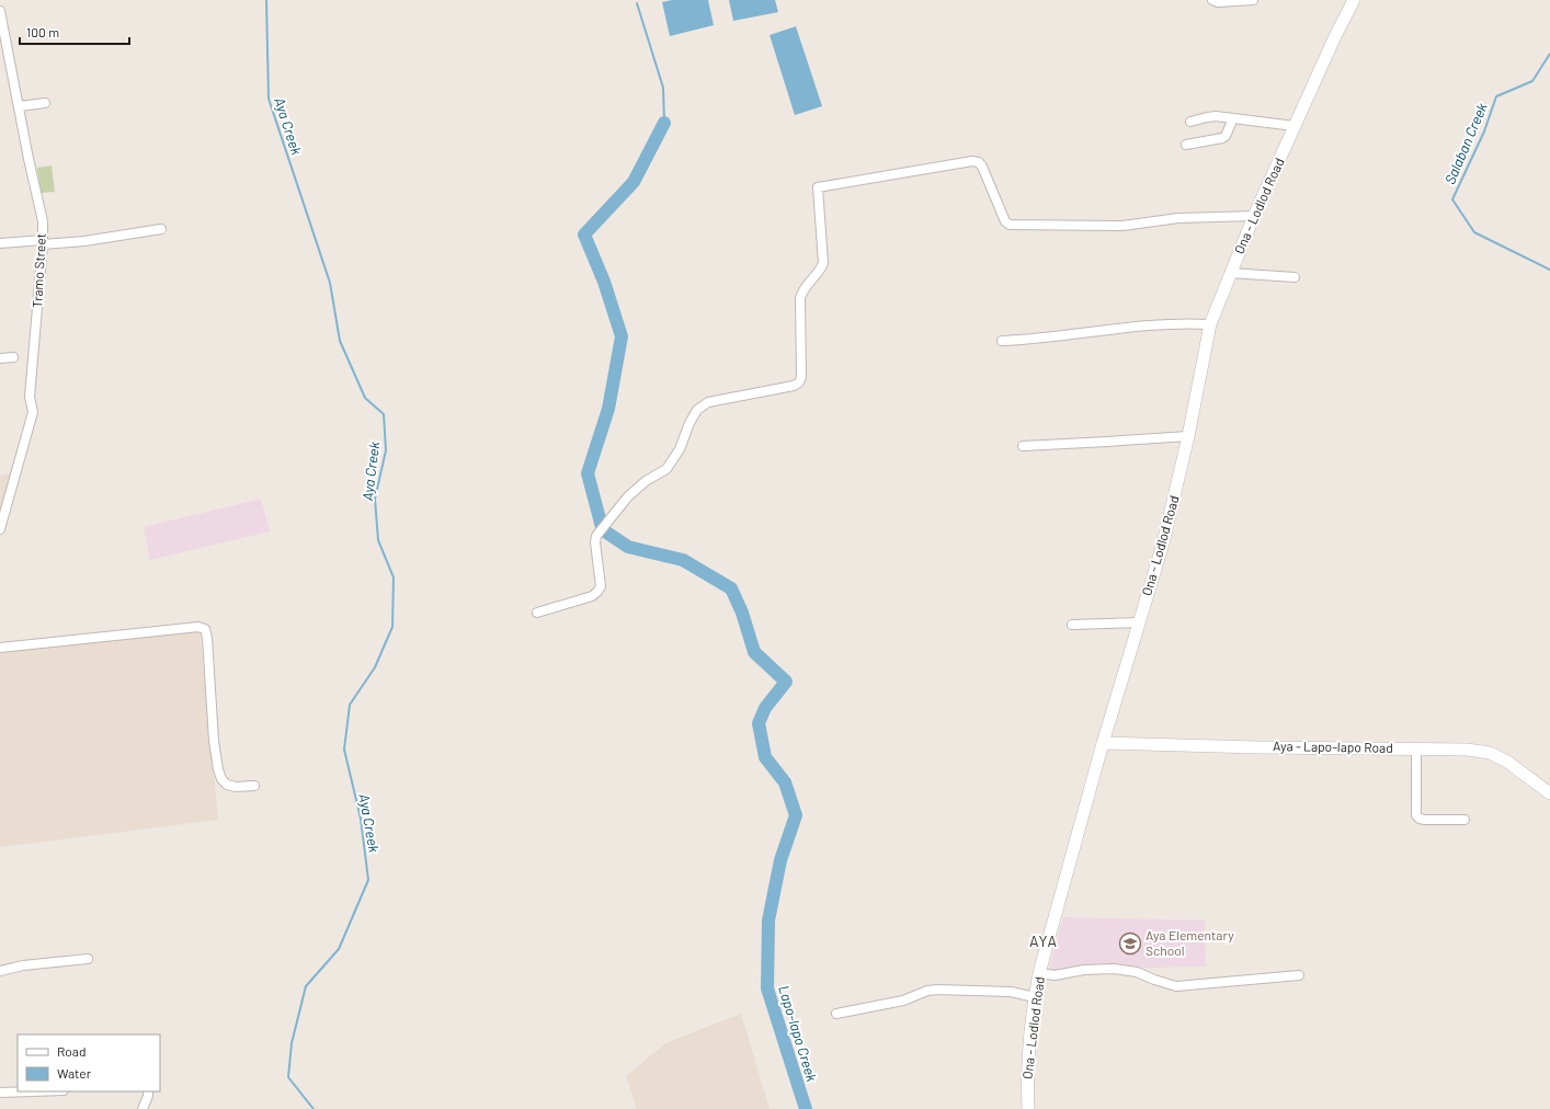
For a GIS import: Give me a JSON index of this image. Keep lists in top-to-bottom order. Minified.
{"streets":{"main road":["Ona - Lodlod Road","Aya - Lapo-lapo Road"],"street":["Tramo Street"]},"crossings":[["Ona - Lodlod Road","Aya - Lapo-lapo Road"]],"districts":["AYA"],"water":["Aya Creek","Salaban Creek","Lapo-lapo Creek"],"places":{"school or university":["Aya Elementary School"]},"legend":["Road","Water"],"scale_bar":"100 m"}
